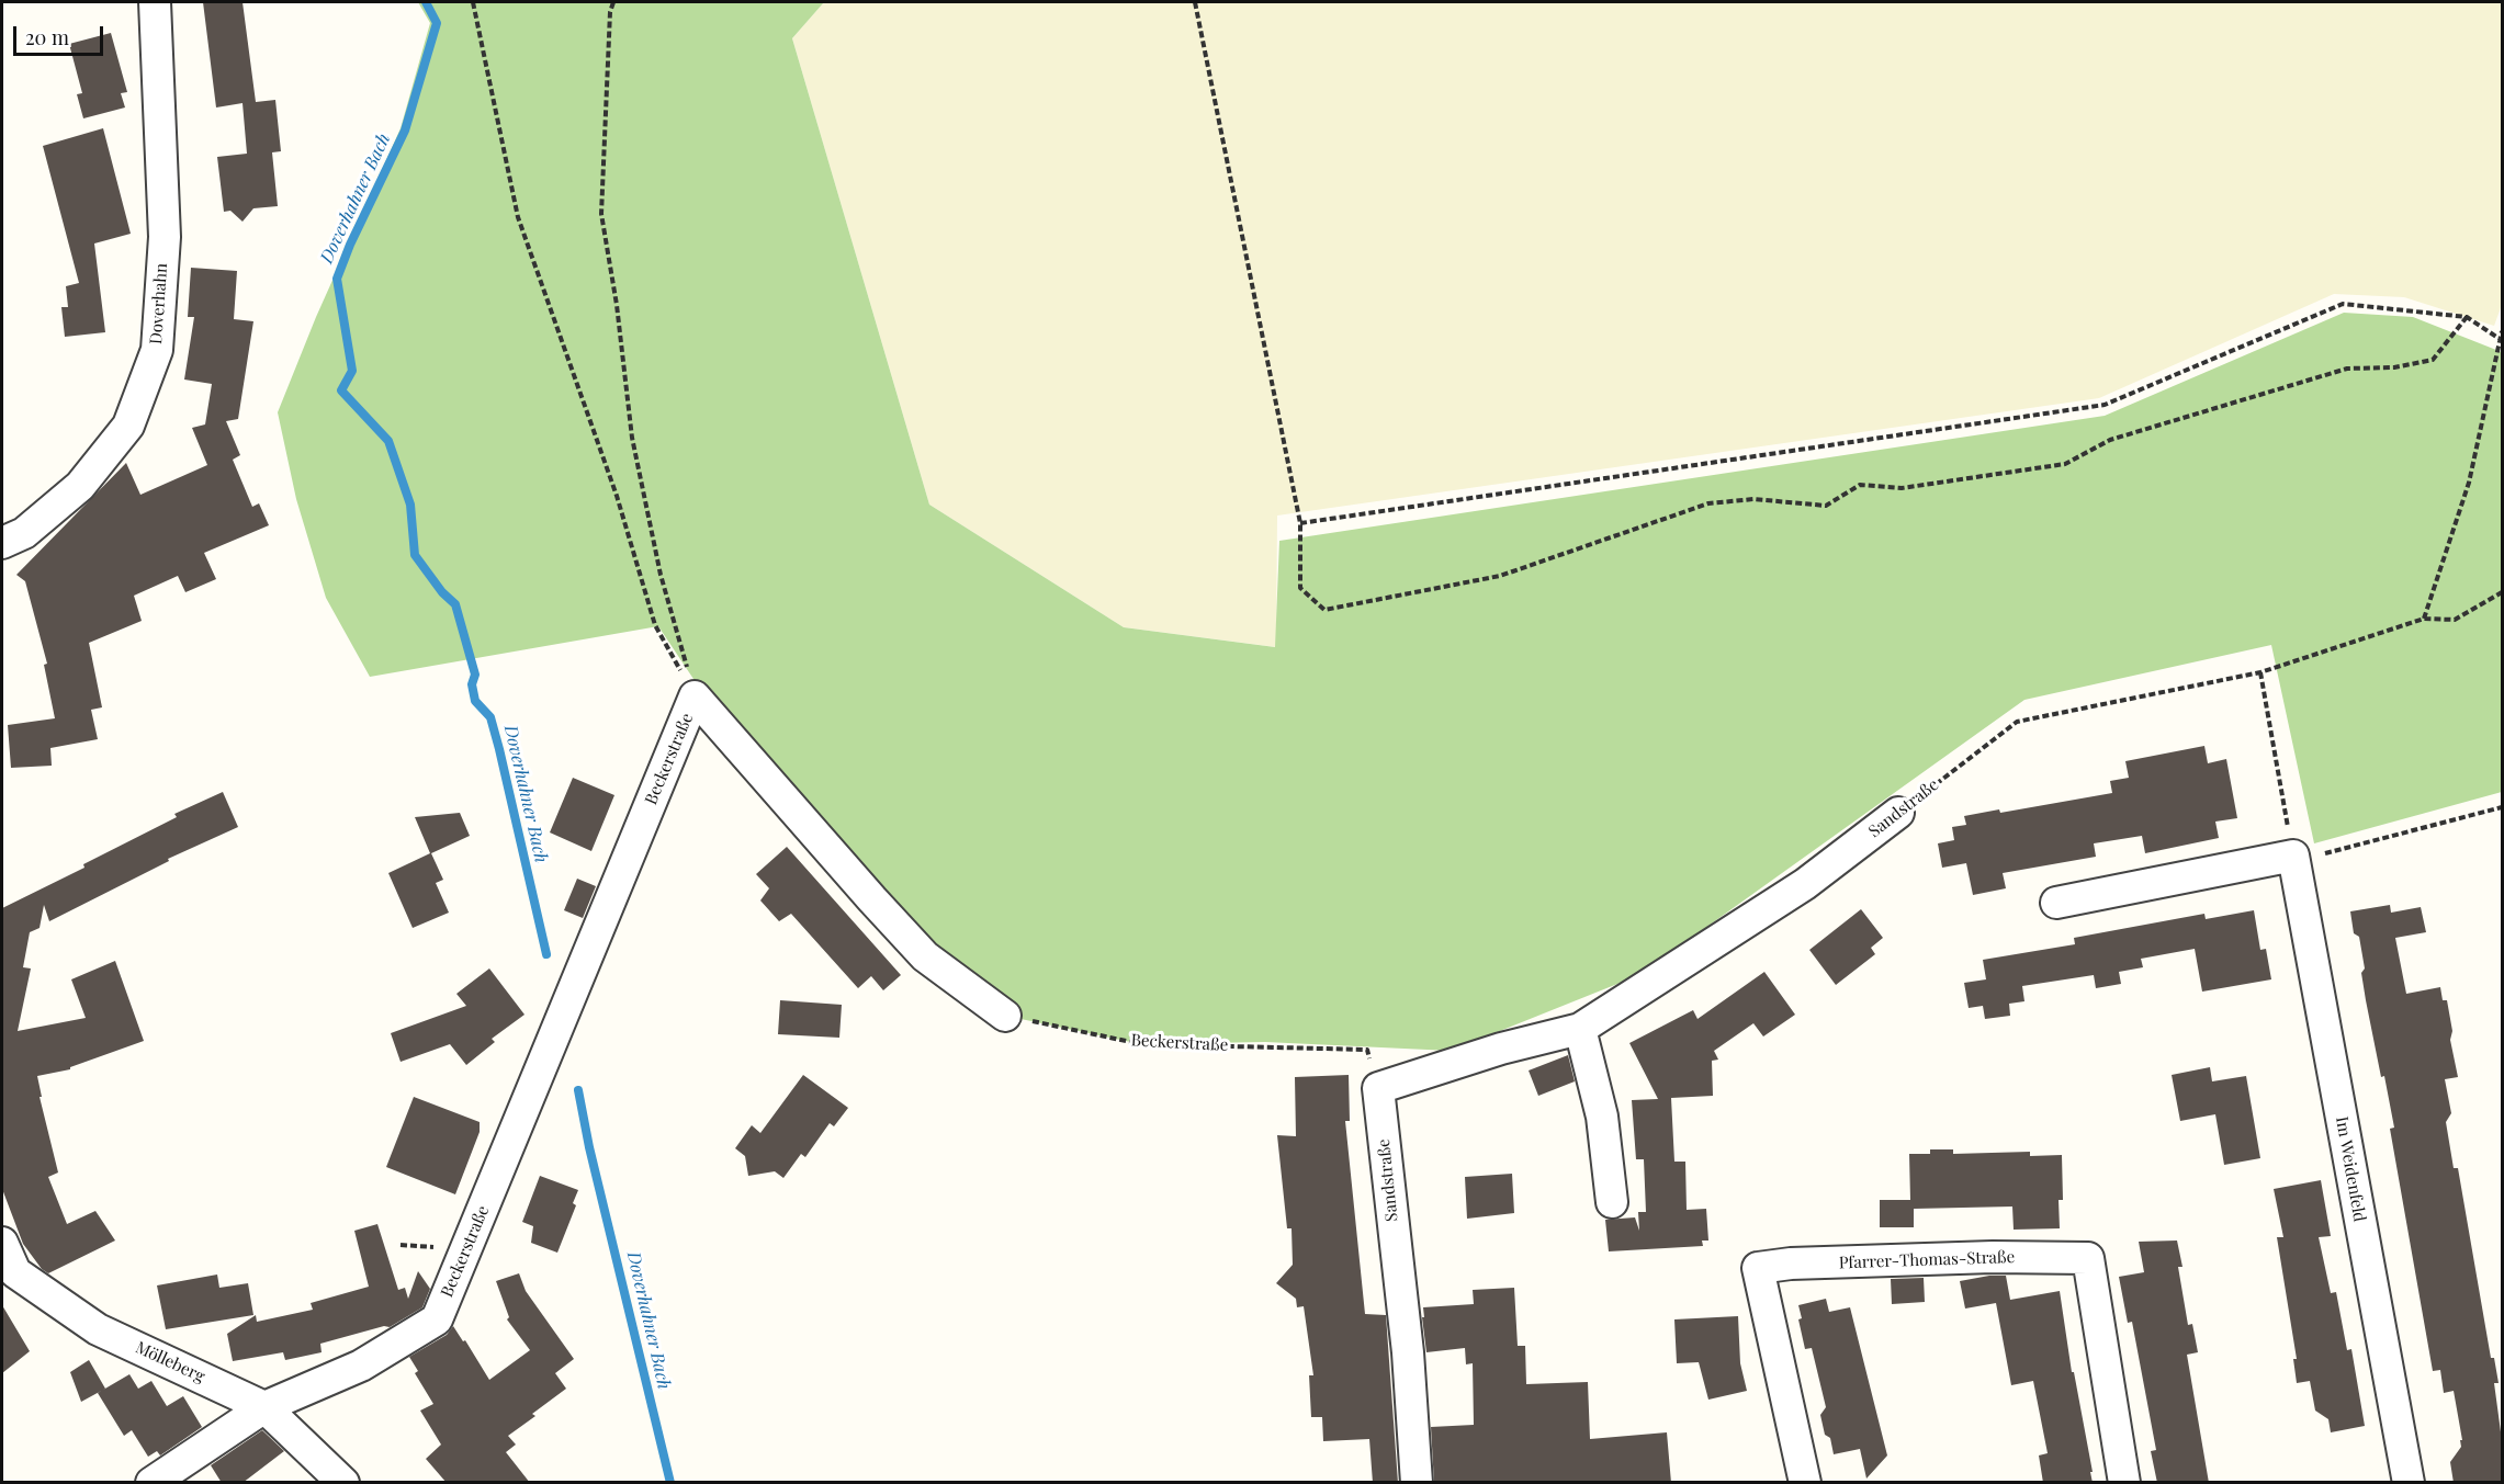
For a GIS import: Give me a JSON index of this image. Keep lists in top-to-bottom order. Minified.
{"streets":{"street":["Doverhahn","Beckerstraße","Sandstraße","Im Weidenfeld","Pfarrer-Thomas-Straße","Mölleberg"]},"crossings":[["Beckerstraße","Sandstraße"],["Beckerstraße","Mölleberg"]],"water":["Doverhahner Bach"],"scale_bar":"20 m"}
